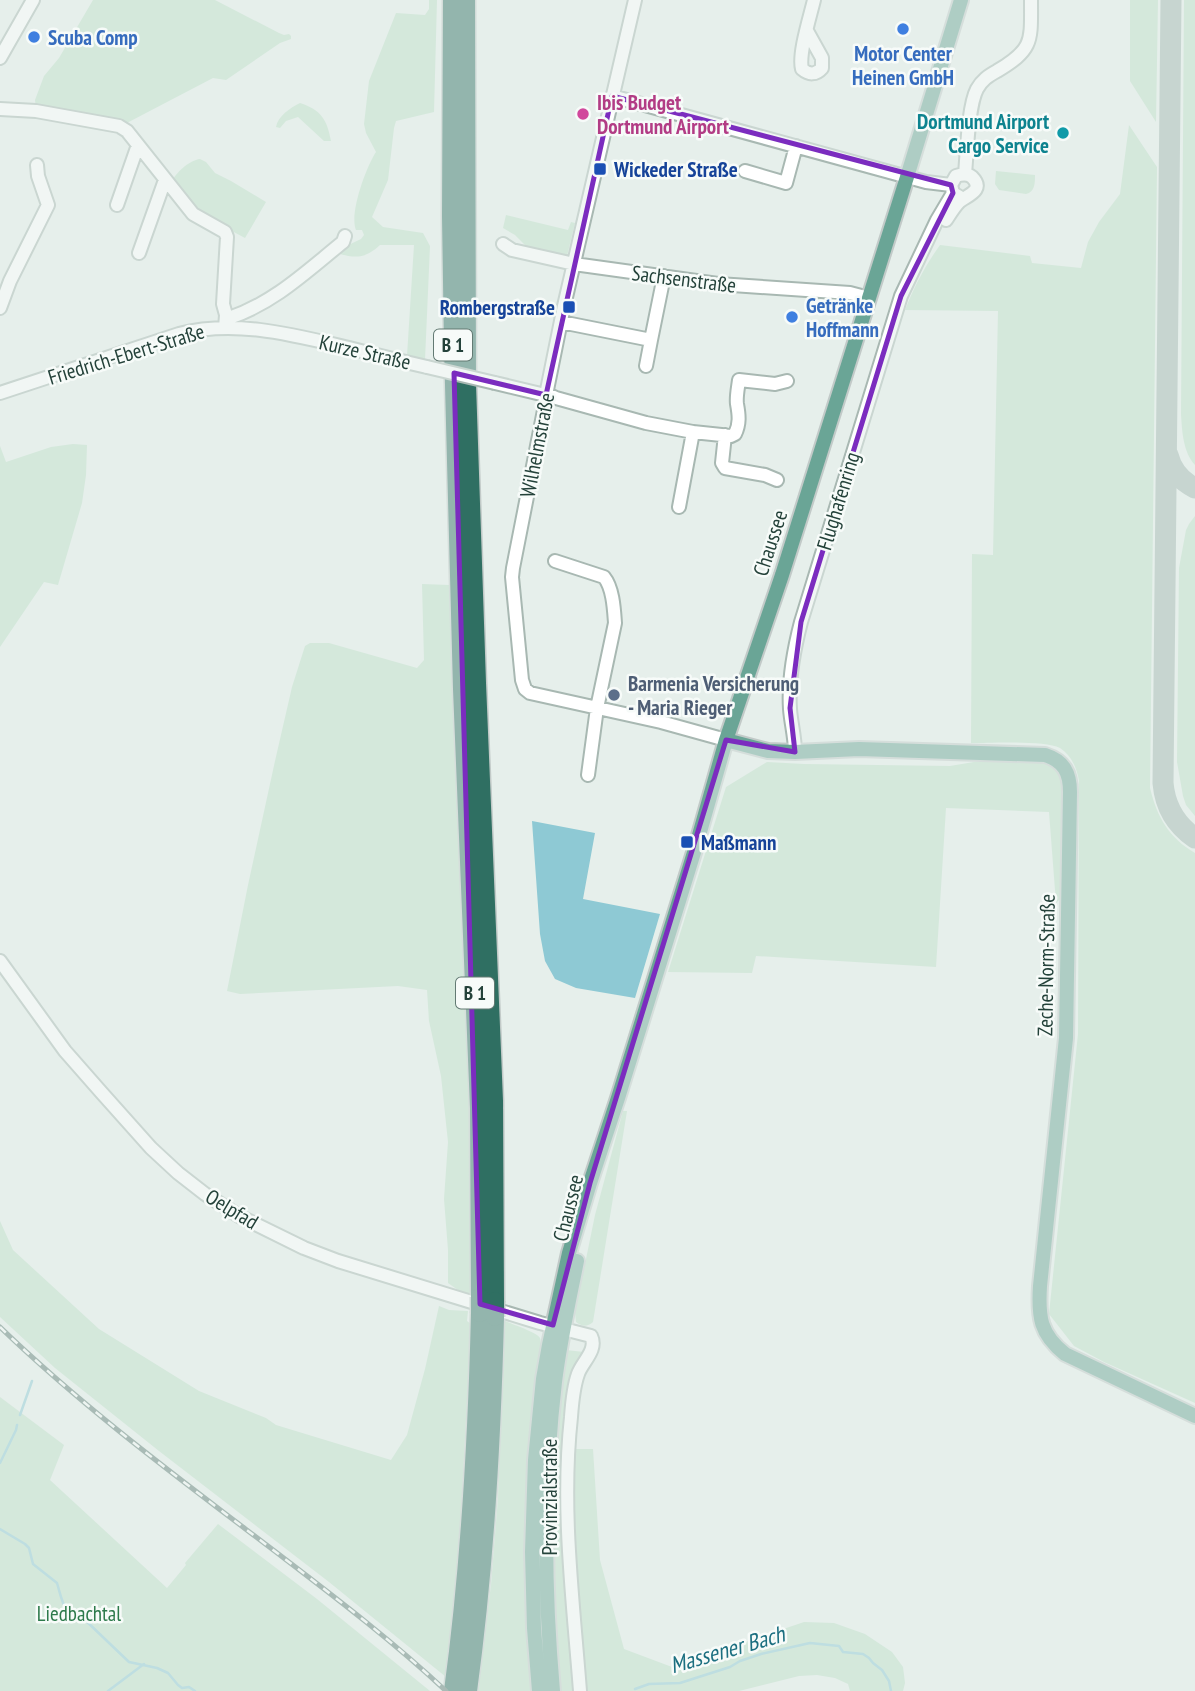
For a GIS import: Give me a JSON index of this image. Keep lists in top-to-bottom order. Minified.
{"streets":{"highway":["B 1"],"main road":["Chaussee","Zeche-Norm-Straße","Provinzialstraße"],"street":["Sachsenstraße","Kurze Straße","Friedrich-Ebert-Straße","Wilhelmstraße","Flughafenring","Oelpfad"]},"crossings":[["Sachsenstraße","Wilhelmstraße"],["Sachsenstraße","Chaussee"],["Kurze Straße","Friedrich-Ebert-Straße"],["Kurze Straße","Wilhelmstraße"],["Wilhelmstraße","Chaussee"],["Wilhelmstraße","Zeche-Norm-Straße"],["Flughafenring","Zeche-Norm-Straße"],["Chaussee","Zeche-Norm-Straße"],["Chaussee","Oelpfad"],["Chaussee","Provinzialstraße"],["Oelpfad","Provinzialstraße"]],"water":["Massener Bach"],"parks":["Liedbachtal"],"places":{"other":["Motor Center Heinen GmbH","Scuba Comp","Ibis Budget Dortmund Airport","Dortmund Airport Cargo Service","Getränke Hoffmann","Barmenia Versicherung - Maria Rieger"],"transit":["Wickeder Straße","Rombergstraße","Maßmann"]}}
